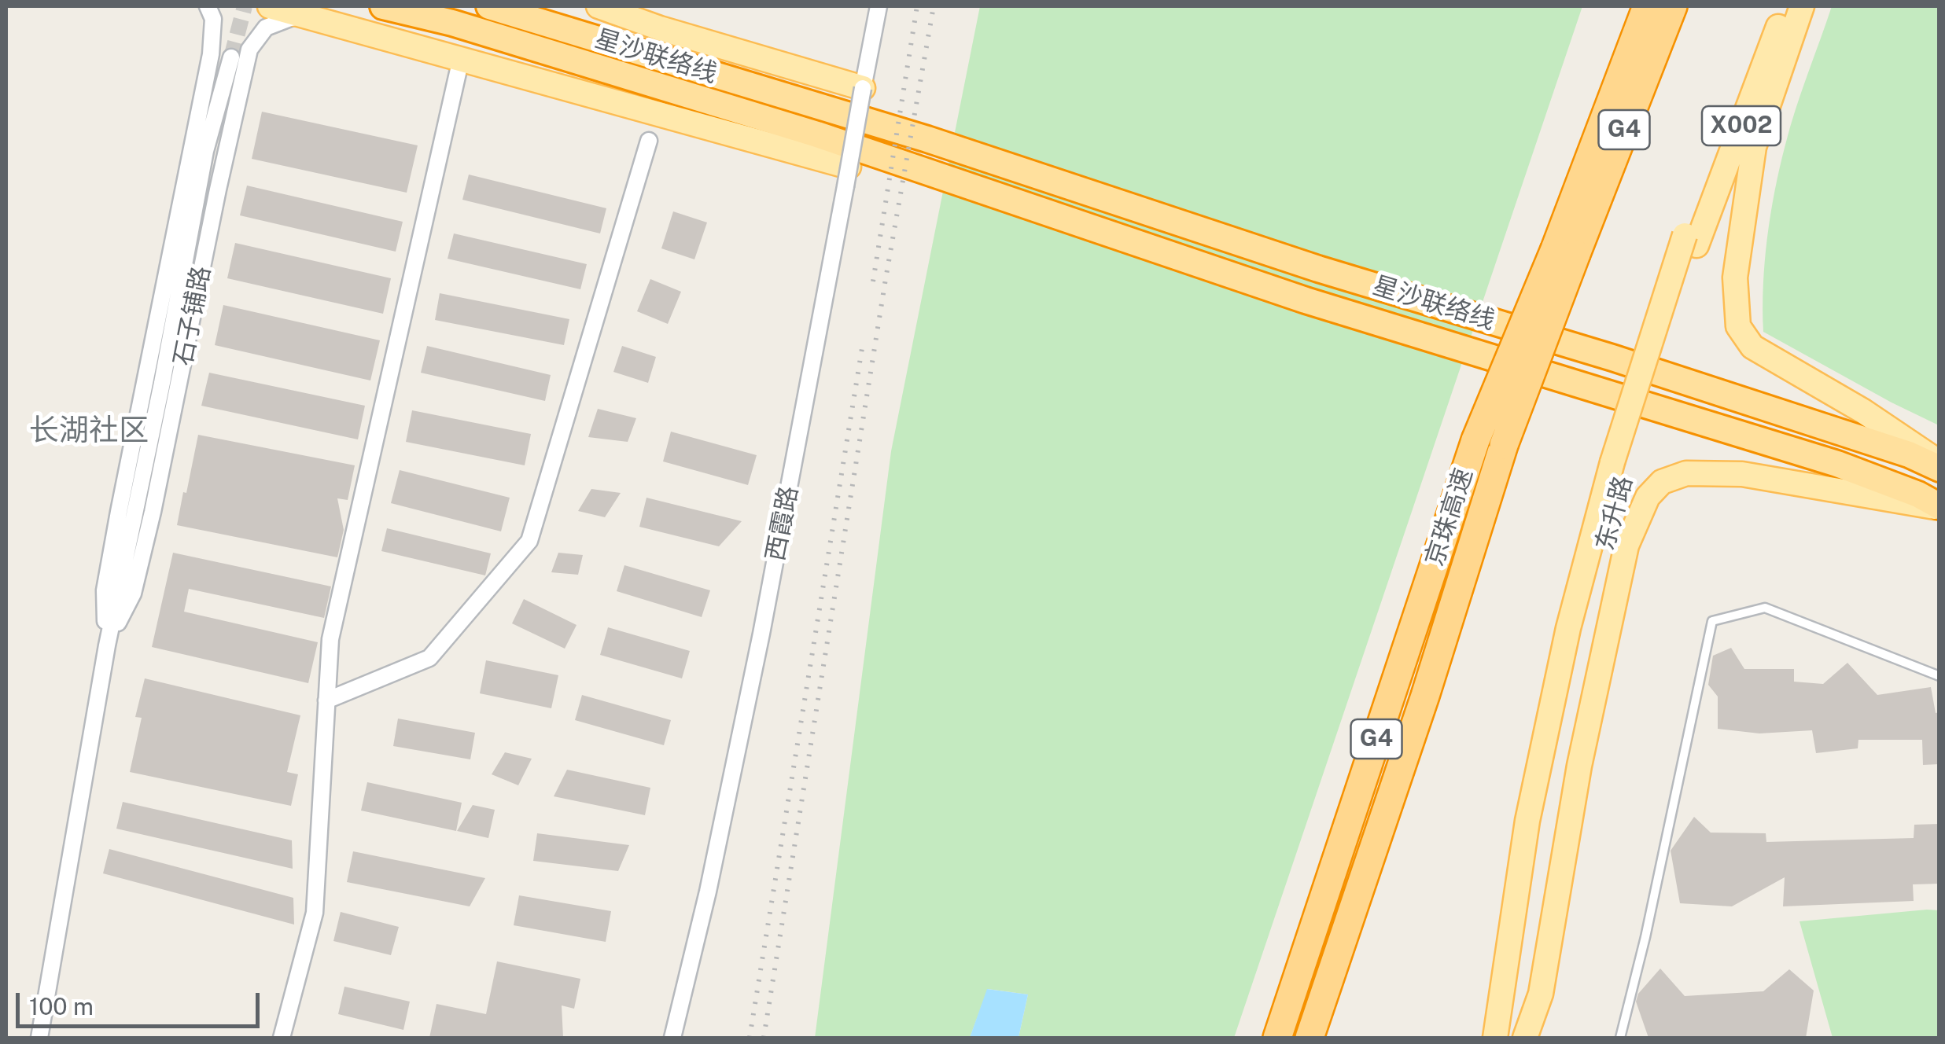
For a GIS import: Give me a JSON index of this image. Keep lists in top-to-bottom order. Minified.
{"streets":{"highway":["星沙联络线","G4","京珠高速"],"main road":["X002","东升路"],"street":["石子铺路","西霞路"]},"districts":["长湖社区"],"scale_bar":"100 m"}
